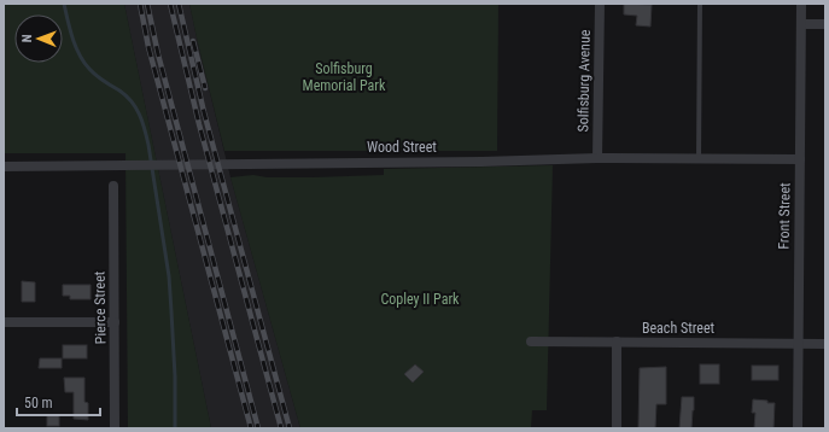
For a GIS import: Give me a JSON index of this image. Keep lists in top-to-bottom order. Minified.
{"streets":{"street":["Solfisburg Avenue","Wood Street","Front Street","Pierce Street","Beach Street"]},"crossings":[["Solfisburg Avenue","Wood Street"],["Wood Street","Front Street"],["Front Street","Beach Street"]],"parks":["Solfisburg Memorial Park","Copley II Park"],"scale_bar":"50 m","north":"left"}
